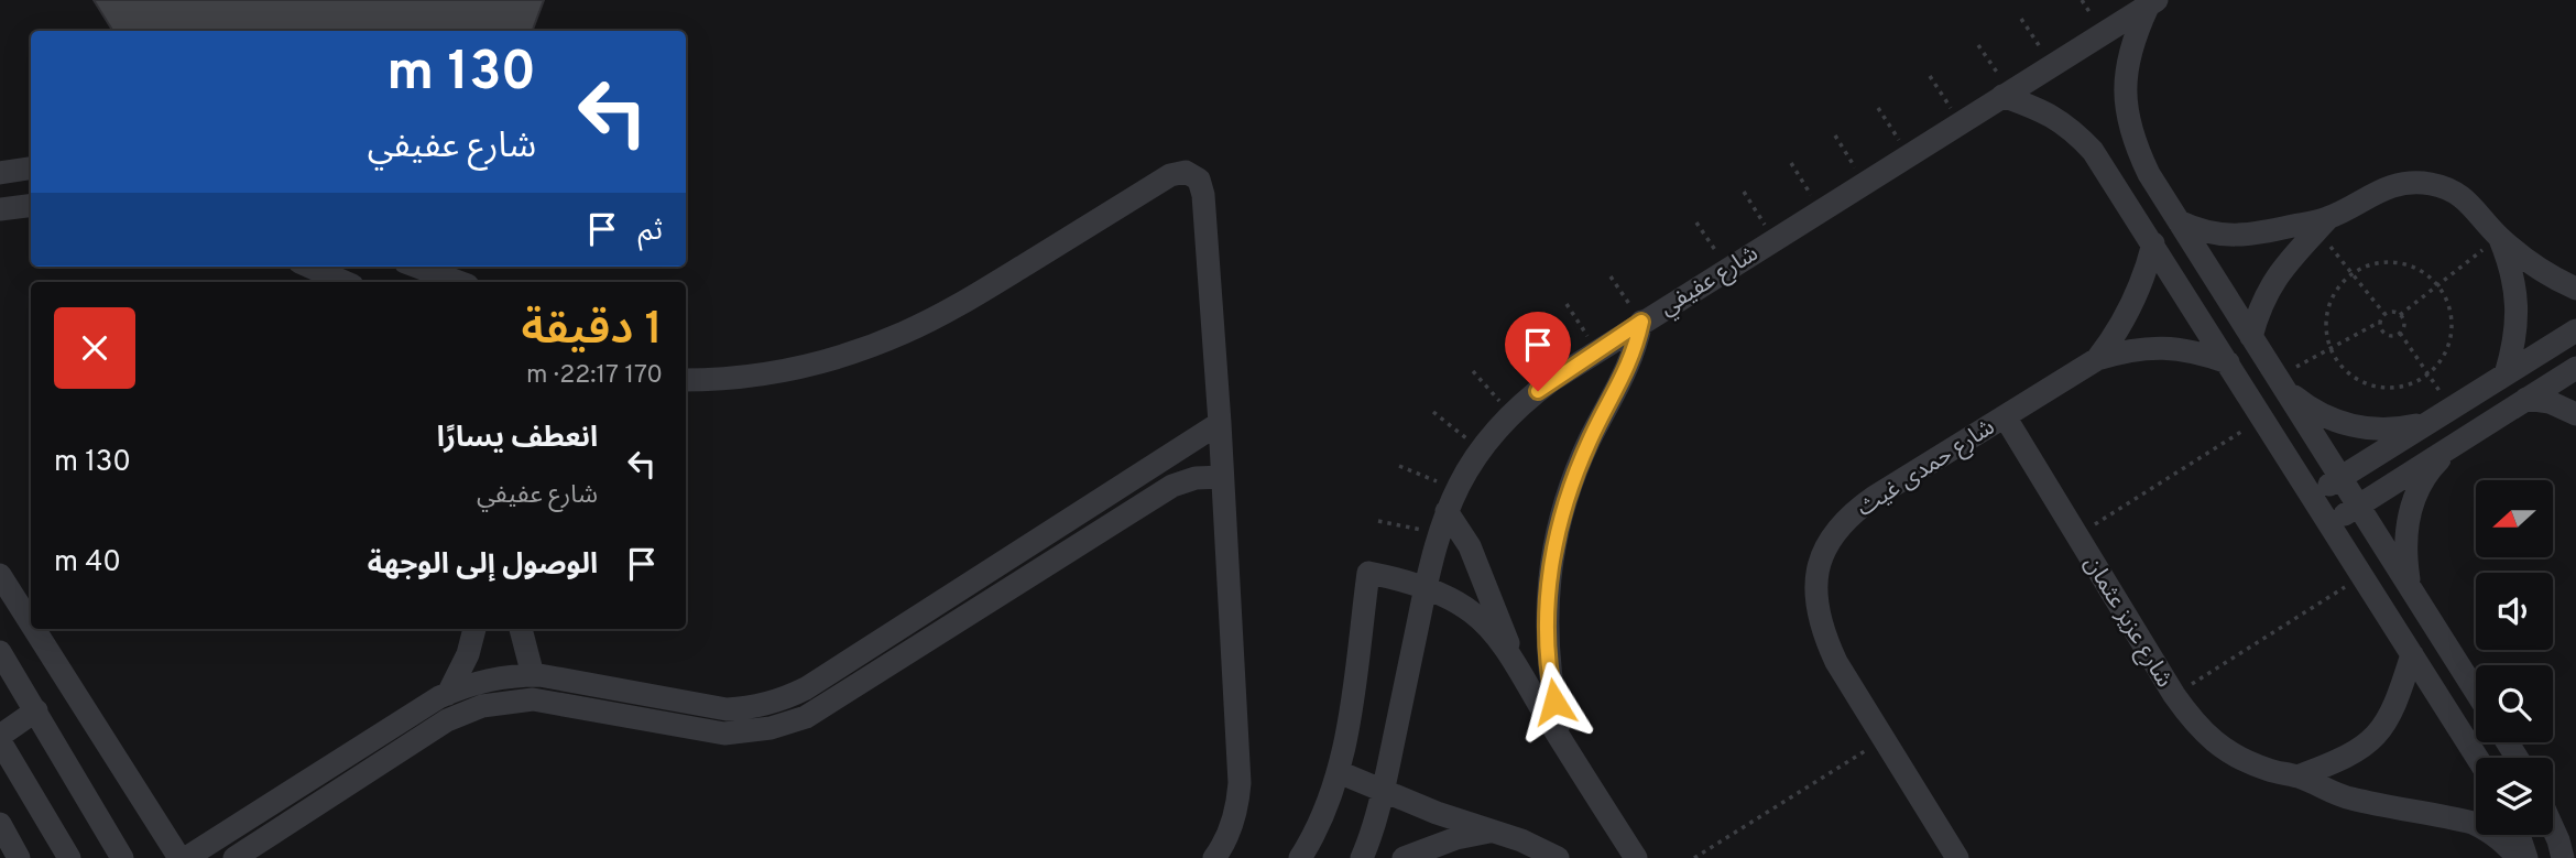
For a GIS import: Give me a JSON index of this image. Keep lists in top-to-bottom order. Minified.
{"streets":{"street":["شارع عفيفي","شارع حمدى غيث","شارع عزيز عثمان"]},"crossings":[["شارع حمدى غيث","شارع عزيز عثمان"]],"north":"left","page":{"turn":["130 m","شارع عفيفي"],"then":"ثم","heading":["1 دقيقة","170 m · 22:17"],"list":[{"name":"انعطف يسارًا","note":"شارع عفيفي","value":"130 m"},{"name":"الوصول إلى الوجهة","value":"40 m"}]}}
